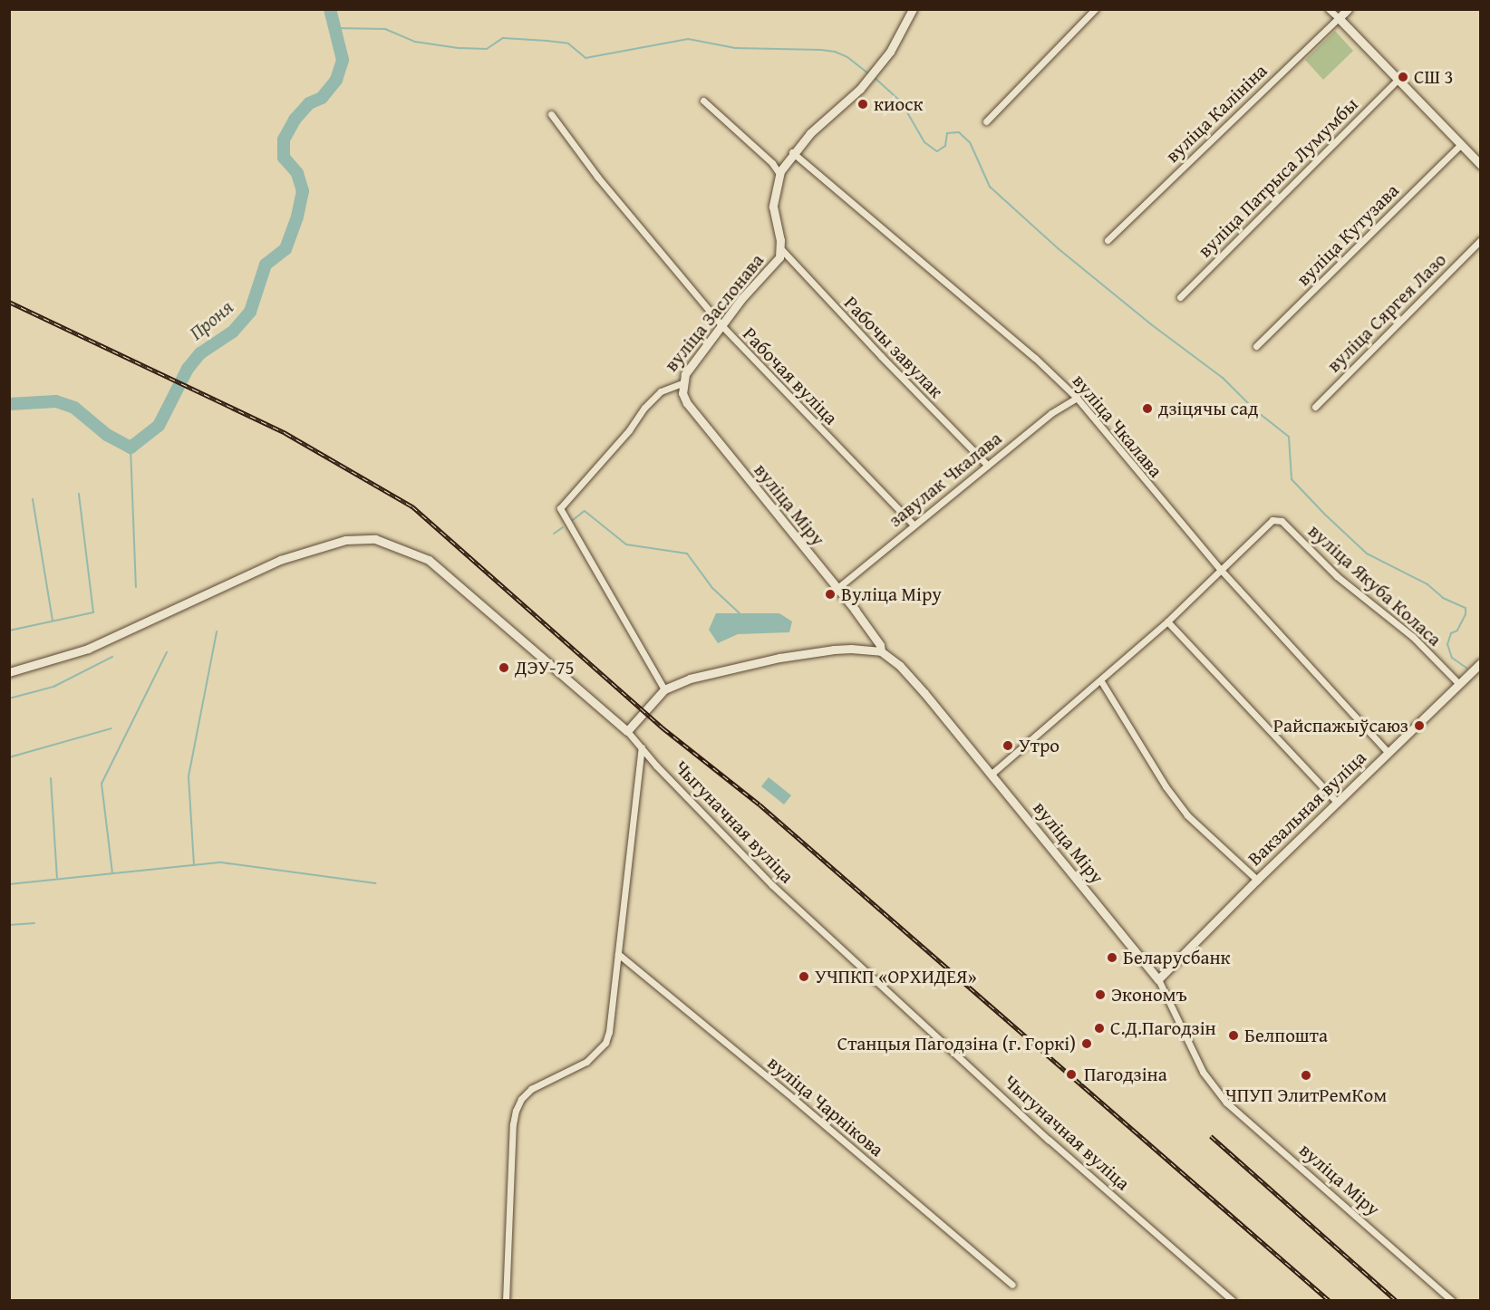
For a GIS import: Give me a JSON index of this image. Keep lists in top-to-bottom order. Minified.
{"streets":{"street":["вуліца Калініна","вуліца Патрыса Лумумбы","вуліца Кутузава","вуліца Заслонава","вуліца Сяргея Лазо","Рабочы завулак","Рабочая вуліца","вуліца Чкалава","завулак Чкалава","вуліца Міру","вуліца Якуба Коласа","Вакзальная вуліца","Чыгуначная вуліца","вуліца Чарнікова"]},"crossings":[["вуліца Заслонава","Рабочы завулак"],["вуліца Заслонава","Рабочая вуліца"],["вуліца Заслонава","вуліца Чкалава"],["вуліца Заслонава","вуліца Міру"],["Рабочы завулак","завулак Чкалава"],["Рабочая вуліца","завулак Чкалава"],["вуліца Чкалава","завулак Чкалава"],["вуліца Чкалава","вуліца Якуба Коласа"],["вуліца Чкалава","Вакзальная вуліца"],["завулак Чкалава","вуліца Міру"],["вуліца Міру","вуліца Якуба Коласа"],["вуліца Міру","Вакзальная вуліца"],["вуліца Якуба Коласа","Вакзальная вуліца"]],"water":["Проня"],"places":["СШ 3","киоск","дзіцячы сад","Вуліца Міру","ДЭУ-75","Райспажыўсаюз","Утро","Беларусбанк","УЧПКП «ОРХИДЕЯ»","Экономъ","С.Д.Пагодзін","Белпошта","Станцыя Пагодзіна (г. Горкі)","Пагодзіна","ЧПУП ЭлитРемКом"]}
